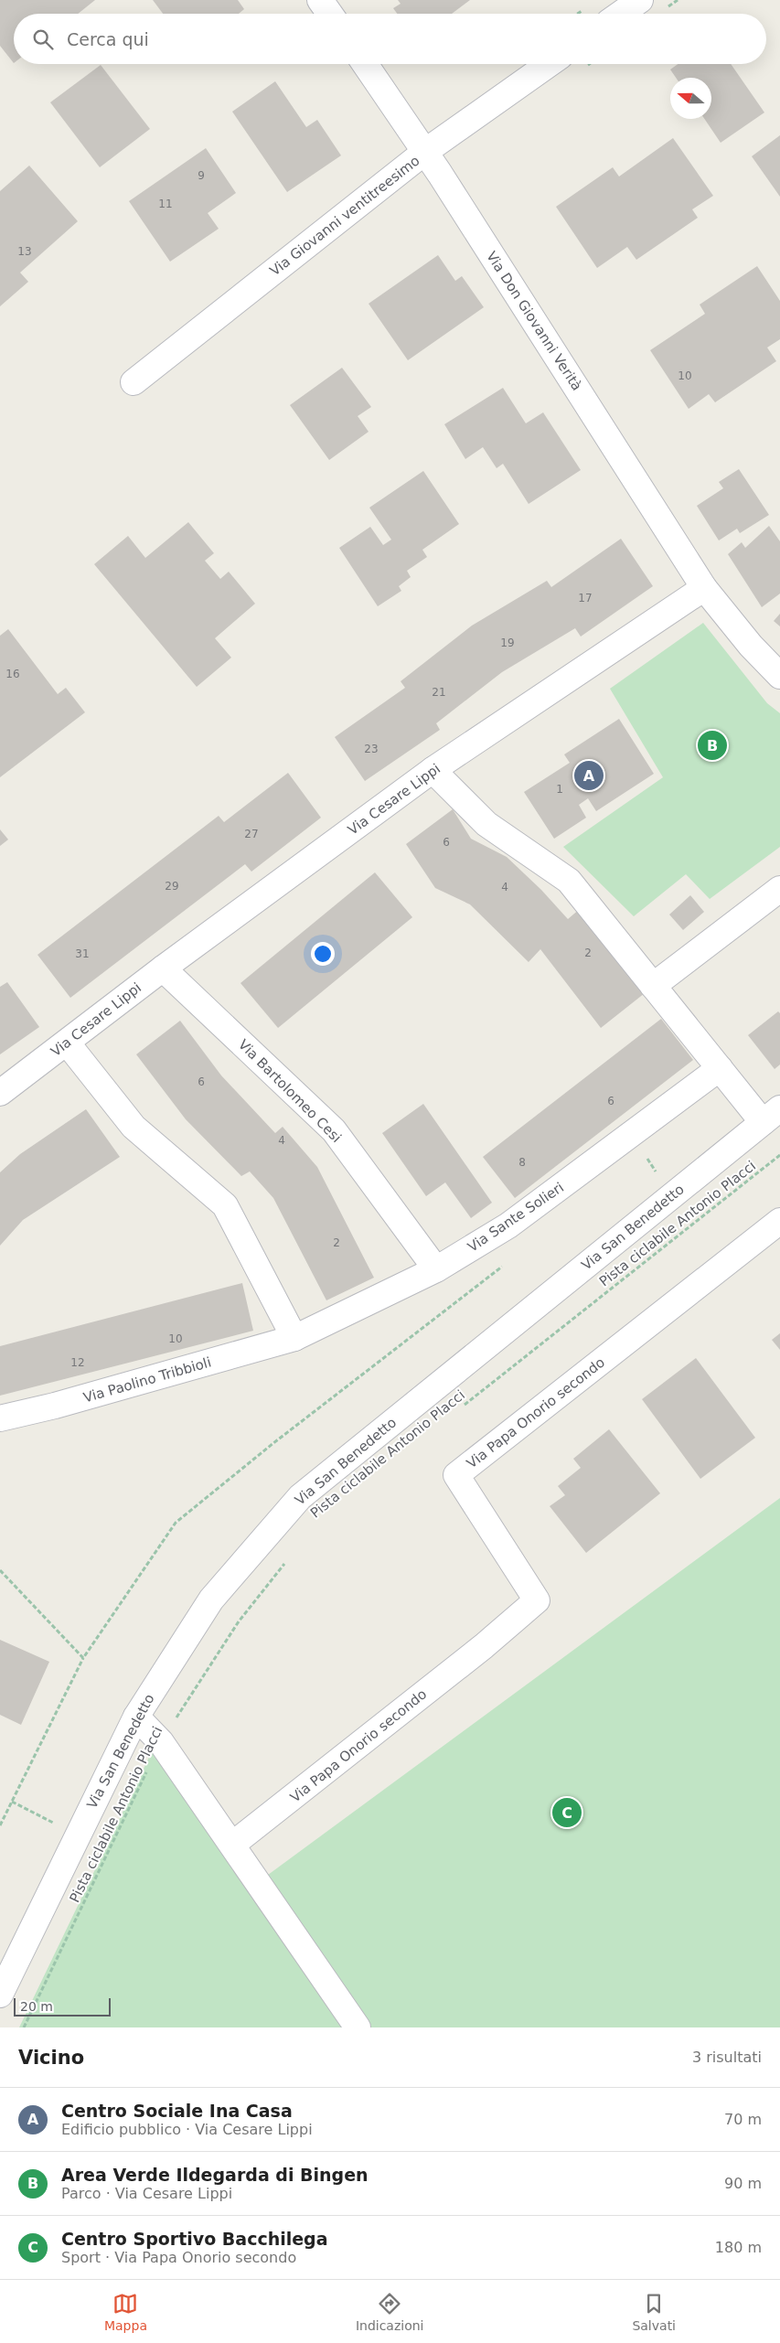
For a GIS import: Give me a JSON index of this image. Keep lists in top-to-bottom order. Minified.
{"streets":{"street":["Via Giovanni ventitreesimo","Via Don Giovanni Verità","Via Cesare Lippi","Via Bartolomeo Cesi","Via Sante Solieri","Via San Benedetto","Via Paolino Tribbioli","Via Papa Onorio secondo"],"path":["Pista ciclabile Antonio Placci"]},"crossings":[["Via Giovanni ventitreesimo","Via Don Giovanni Verità"],["Via Don Giovanni Verità","Via Cesare Lippi"],["Via Cesare Lippi","Via Bartolomeo Cesi"],["Via Bartolomeo Cesi","Via Sante Solieri"],["Via Sante Solieri","Via Paolino Tribbioli"]],"house_numbers":["9","11","13","10","17","19","16","21","23","1","27","6","29","4","2","31","6","6","4","8","2","10","12"],"scale_bar":"20 m","north":"left","page":{"search":"Cerca qui","pins":["B","A","C"],"scale":"20 m","heading":["Vicino","3 risultati"],"list":[{"mark":"A","name":"Centro Sociale Ina Casa","note":"Edificio pubblico · Via Cesare Lippi","value":"70 m"},{"mark":"B","name":"Area Verde Ildegarda di Bingen","note":"Parco · Via Cesare Lippi","value":"90 m"},{"mark":"C","name":"Centro Sportivo Bacchilega","note":"Sport · Via Papa Onorio secondo","value":"180 m"}],"nav":["Mappa","Indicazioni","Salvati"]}}
